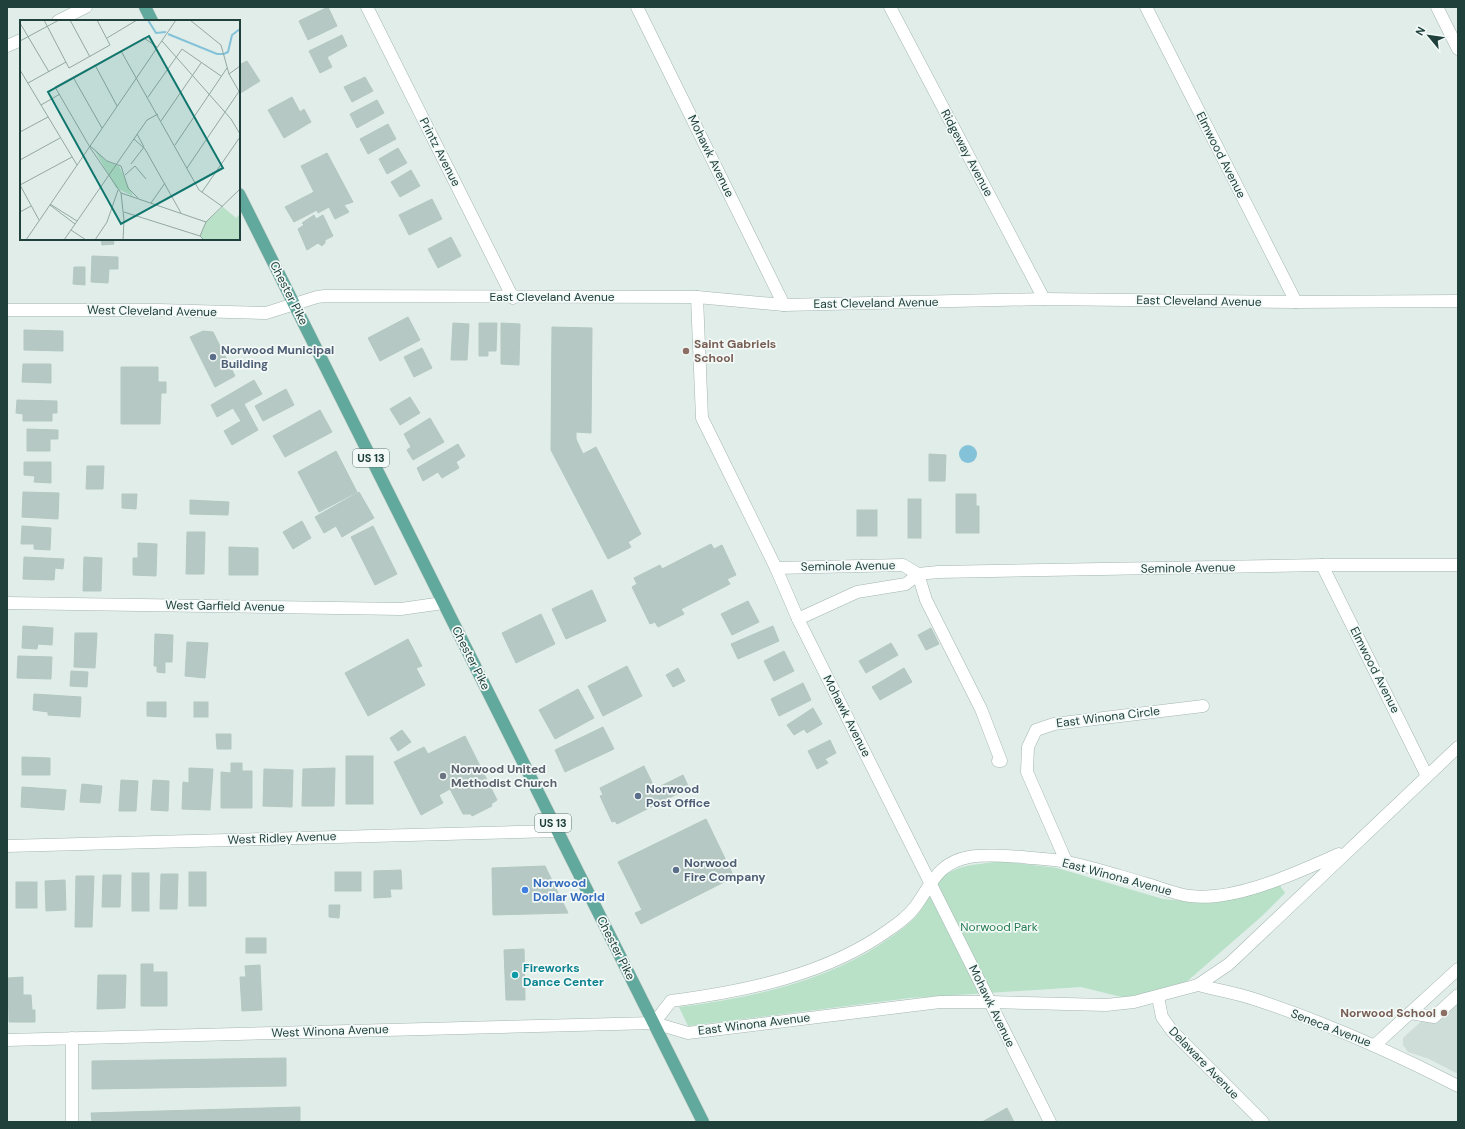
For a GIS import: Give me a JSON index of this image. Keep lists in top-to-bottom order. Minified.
{"streets":{"main road":["Chester Pike","US 13"],"street":["Printz Avenue","Ridgeway Avenue","Elmwood Avenue","Mohawk Avenue","East Cleveland Avenue","West Cleveland Avenue","Seminole Avenue","West Garfield Avenue","East Winona Circle","West Ridley Avenue","East Winona Avenue","Seneca Avenue","West Winona Avenue","Delaware Avenue"]},"crossings":[["Printz Avenue","East Cleveland Avenue"],["Ridgeway Avenue","East Cleveland Avenue"],["Elmwood Avenue","East Cleveland Avenue"],["Elmwood Avenue","Seminole Avenue"],["Elmwood Avenue","East Winona Avenue"],["Mohawk Avenue","East Cleveland Avenue"],["Mohawk Avenue","Seminole Avenue"],["Mohawk Avenue","East Winona Avenue"],["Chester Pike","East Cleveland Avenue"],["Chester Pike","West Cleveland Avenue"],["Chester Pike","West Garfield Avenue"],["Chester Pike","West Ridley Avenue"],["Chester Pike","East Winona Avenue"],["Chester Pike","West Winona Avenue"],["East Cleveland Avenue","West Cleveland Avenue"],["East Winona Circle","East Winona Avenue"],["East Winona Avenue","Seneca Avenue"],["East Winona Avenue","West Winona Avenue"],["East Winona Avenue","Delaware Avenue"]],"parks":["Norwood Park"],"places":["Saint Gabriels School","Norwood Municipal Building","Norwood United Methodist Church","Norwood Post Office","Norwood Fire Company","Norwood Dollar World","Fireworks Dance Center","Norwood School"],"north":"top left"}
